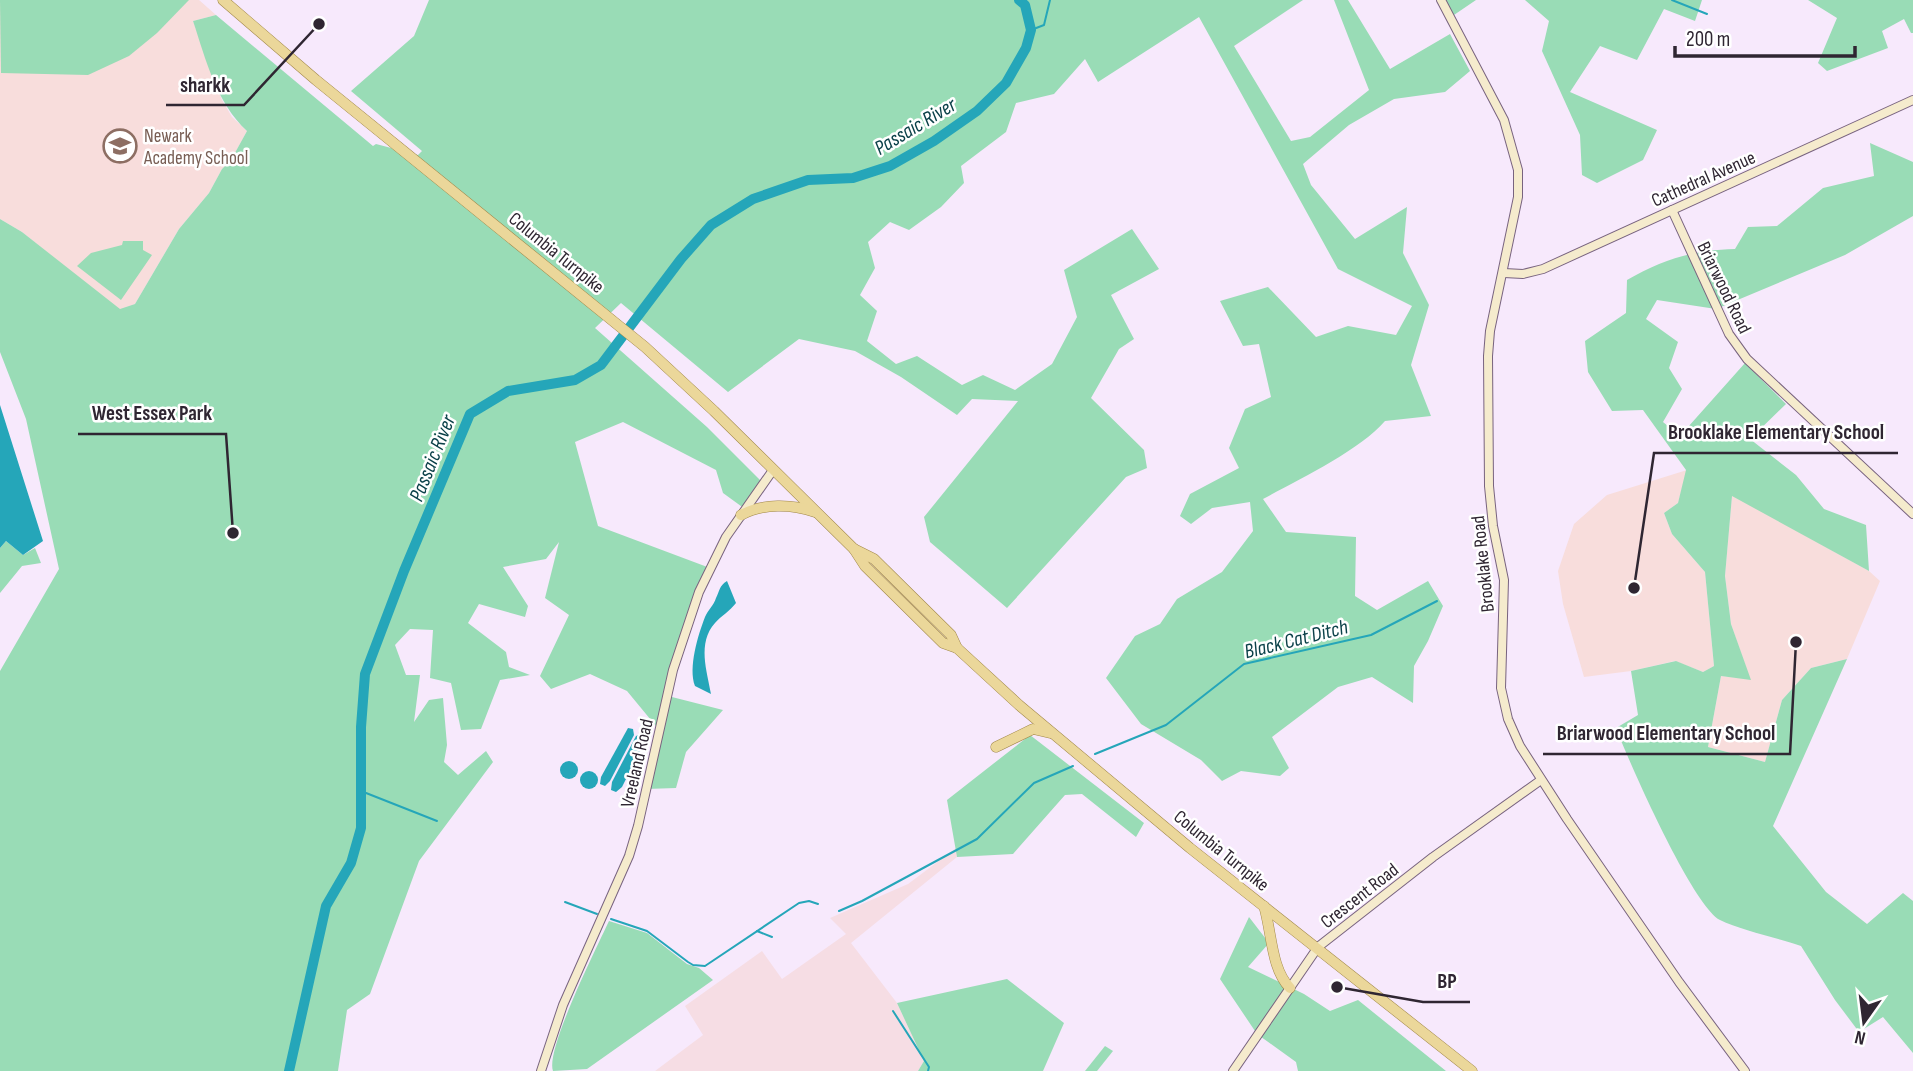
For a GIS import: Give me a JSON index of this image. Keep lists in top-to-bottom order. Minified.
{"streets":{"main road":["Columbia Turnpike"],"street":["Cathedral Avenue","Briarwood Road","Brooklake Road","Vreeland Road","Crescent Road"]},"crossings":[["Cathedral Avenue","Briarwood Road"],["Cathedral Avenue","Brooklake Road"],["Columbia Turnpike","Vreeland Road"],["Columbia Turnpike","Crescent Road"],["Brooklake Road","Crescent Road"]],"water":["Passaic River","Black Cat Ditch"],"places":{"other":["sharkk","West Essex Park","Brooklake Elementary School","Briarwood Elementary School","BP"],"school or university":["Newark Academy School"]},"scale_bar":"200 m","north":"bottom"}
